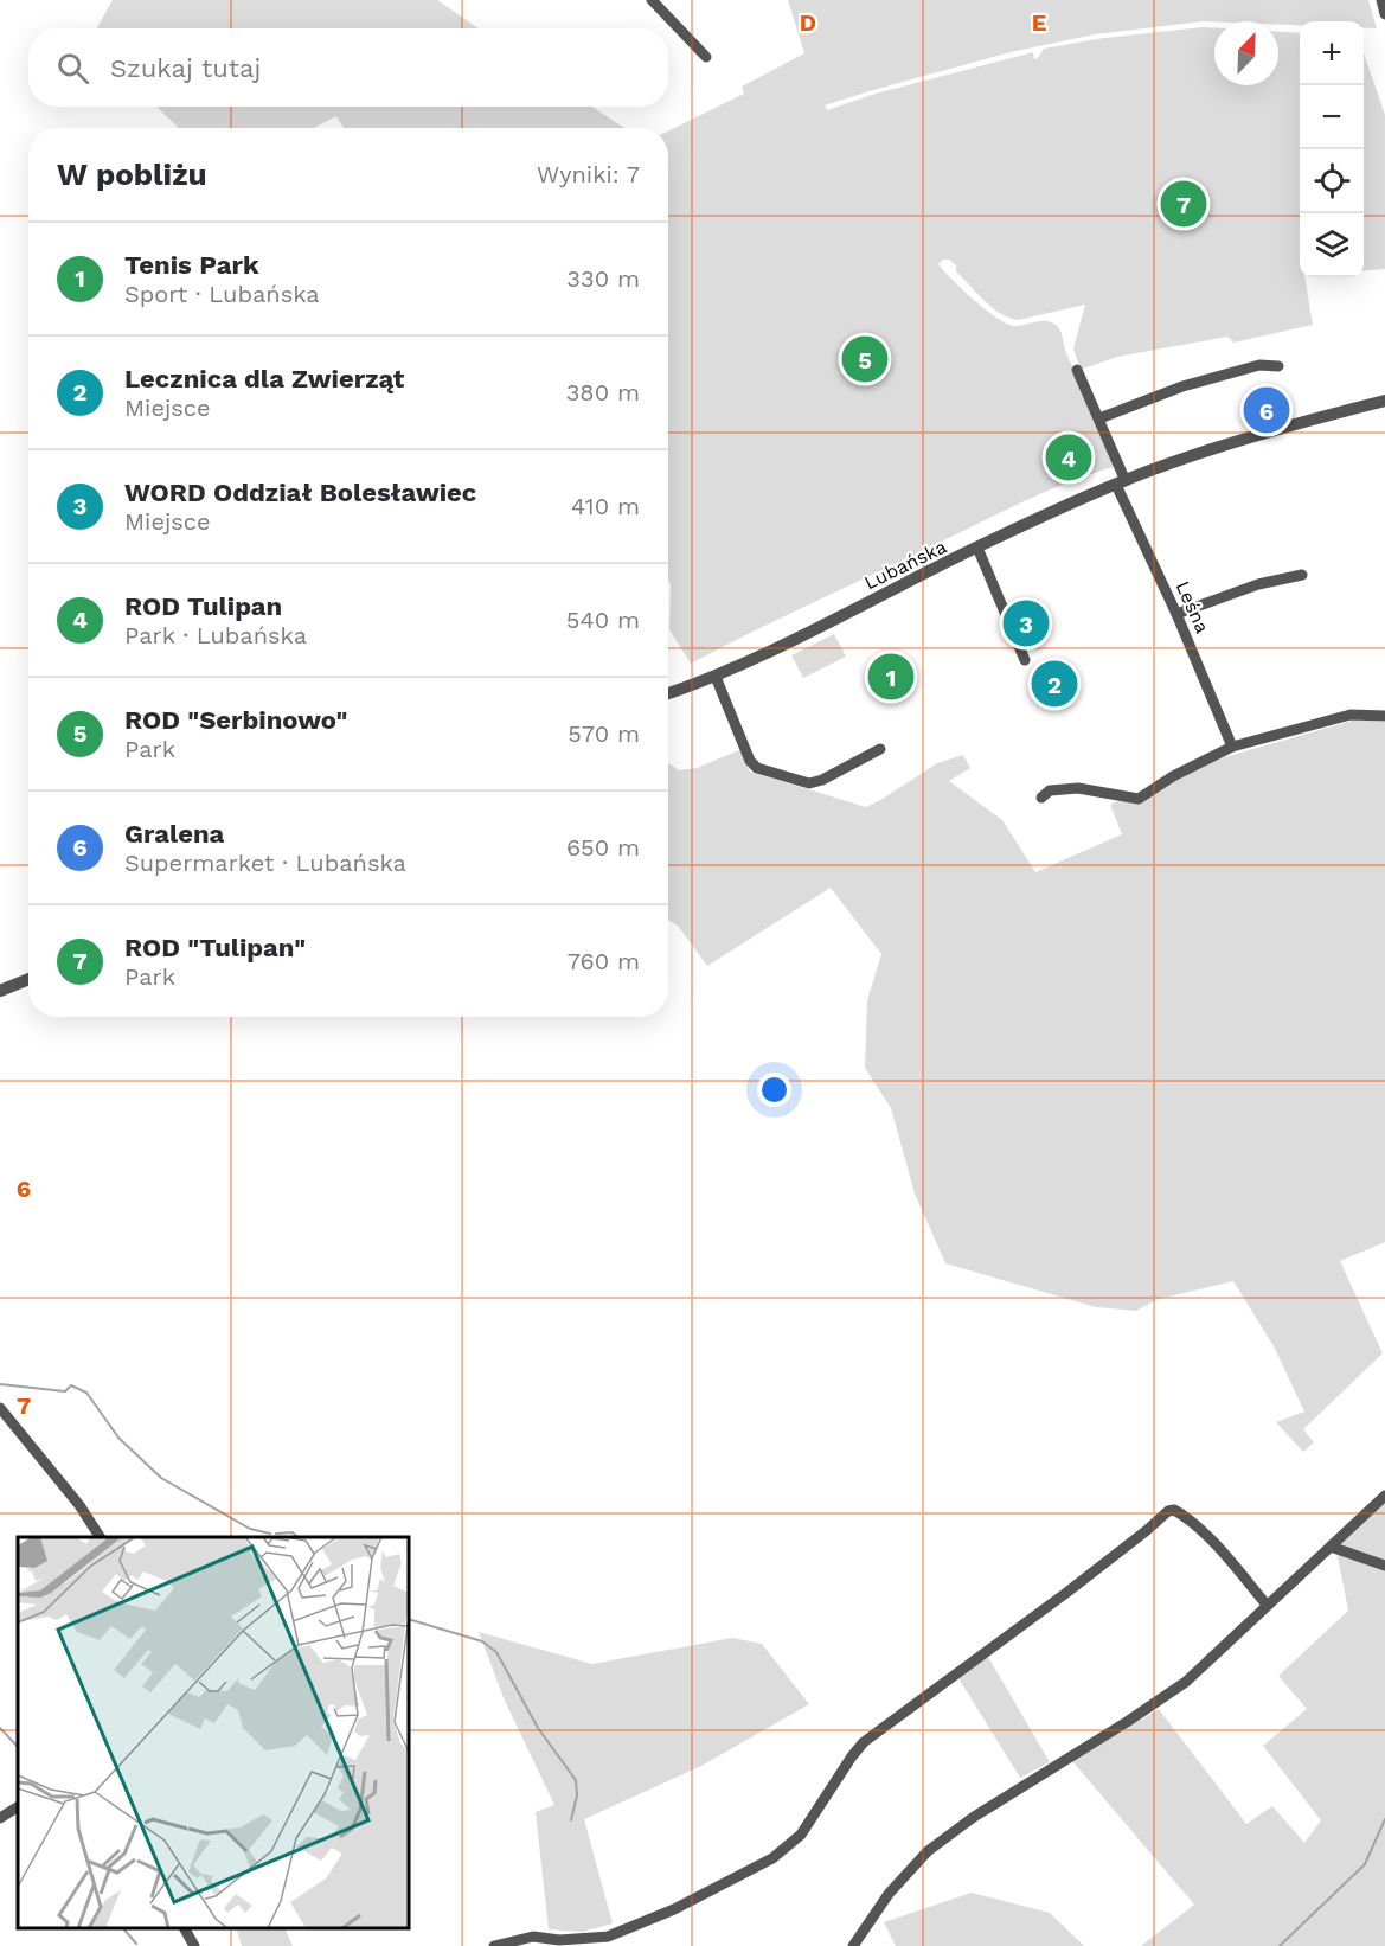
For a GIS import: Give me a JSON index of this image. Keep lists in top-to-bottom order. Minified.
{"streets":{"street":["Lubańska","Leśna"]},"crossings":[["Lubańska","Leśna"]],"north":"top right","page":{"map_buttons":["+","−"],"search":"Szukaj tutaj","heading":["W pobliżu","Wyniki: 7"],"pins":["7","5","6","4","3","1","2"],"list":[{"mark":"1","name":"Tenis Park","note":"Sport · Lubańska","value":"330 m"},{"mark":"2","name":"Lecznica dla Zwierząt","note":"Miejsce","value":"380 m"},{"mark":"3","name":"WORD Oddział Bolesławiec","note":"Miejsce","value":"410 m"},{"mark":"4","name":"ROD Tulipan","note":"Park · Lubańska","value":"540 m"},{"mark":"5","name":"ROD \"Serbinowo\"","note":"Park","value":"570 m"},{"mark":"6","name":"Gralena","note":"Supermarket · Lubańska","value":"650 m"},{"mark":"7","name":"ROD \"Tulipan\"","note":"Park","value":"760 m"}]},"grid":{"columns":["D","E"],"rows":["6","7"]}}
